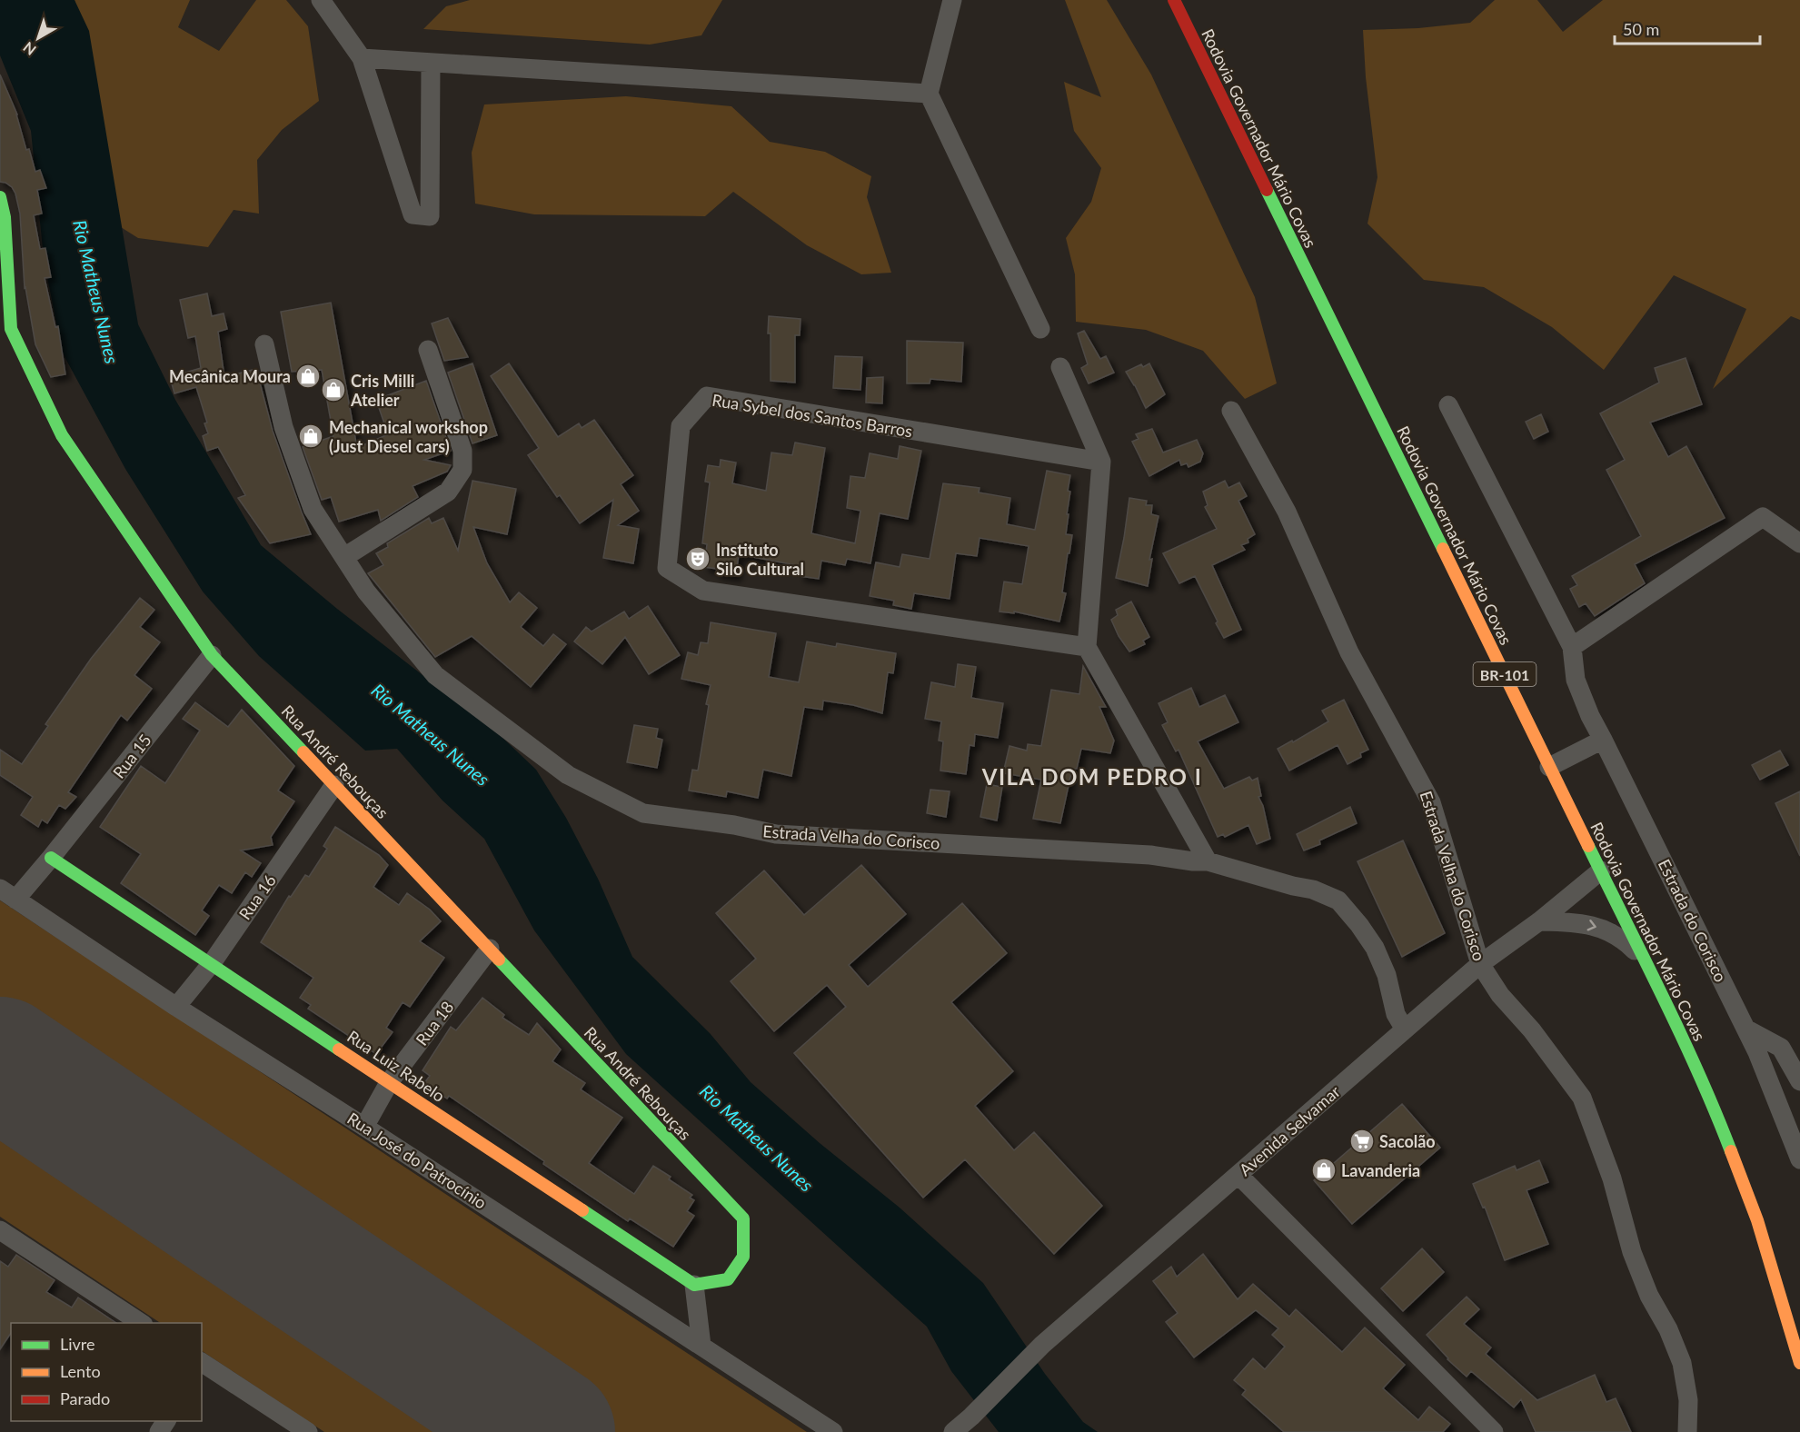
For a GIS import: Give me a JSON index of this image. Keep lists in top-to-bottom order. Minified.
{"streets":{"main road":["Rodovia Governador Mário Covas","BR-101","Rua André Rebouças","Rua Luiz Rabelo"],"street":["Rua Sybel dos Santos Barros","Rua 15","Estrada Velha do Corisco","Rua 16","Estrada do Corisco","Rua 18","Avenida Selvamar","Rua José do Patrocínio"]},"crossings":[["Rodovia Governador Mário Covas","Avenida Selvamar"],["Rua 15","Rua André Rebouças"],["Rua 15","Rua Luiz Rabelo"],["Rua 15","Rua José do Patrocínio"],["Rua André Rebouças","Rua 16"],["Rua André Rebouças","Rua 18"],["Rua André Rebouças","Rua Luiz Rabelo"],["Estrada Velha do Corisco","Avenida Selvamar"],["Rua 16","Rua Luiz Rabelo"],["Rua 16","Rua José do Patrocínio"],["Rua 18","Rua Luiz Rabelo"],["Rua 18","Rua José do Patrocínio"]],"districts":["VILA DOM PEDRO I"],"water":["Rio Matheus Nunes"],"places":{"shop":["Mecânica Moura","Cris Milli Atelier","Mechanical workshop (Just Diesel cars)","Lavanderia"],"theatre":["Instituto Silo Cultural"],"supermarket":["Sacolão"]},"legend":["Livre","Lento","Parado"],"scale_bar":"50 m","north":"bottom left"}
